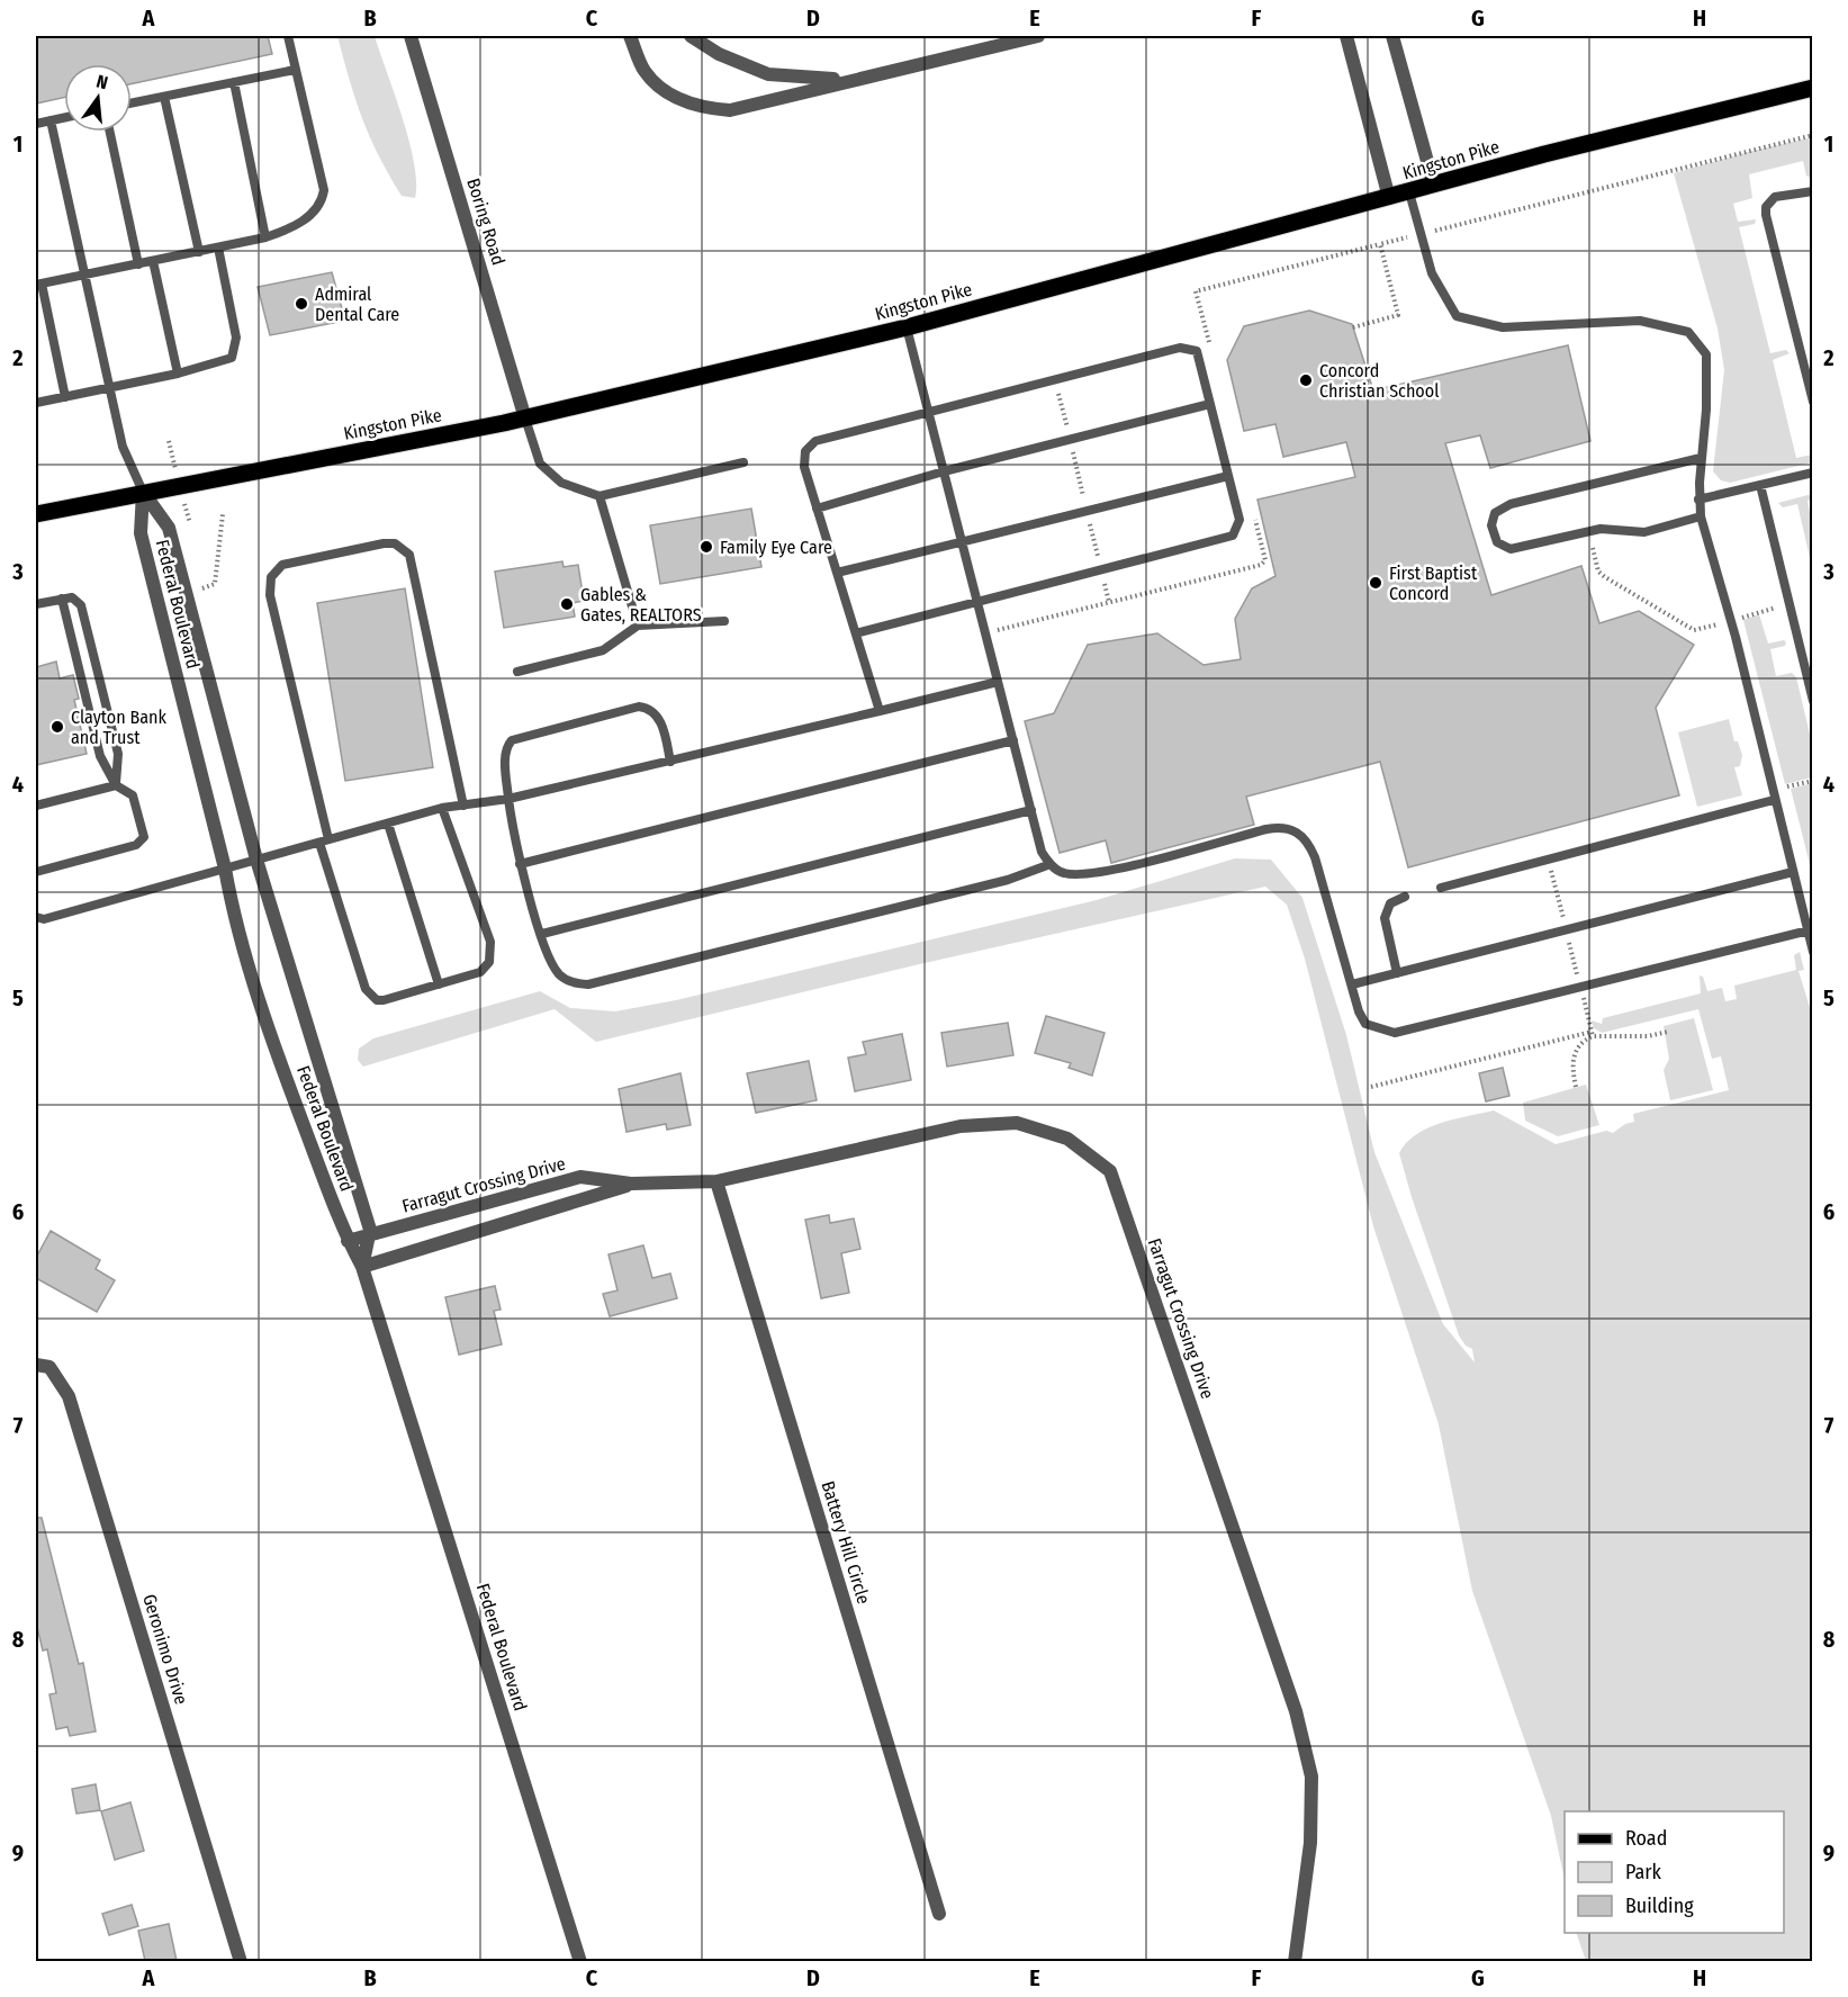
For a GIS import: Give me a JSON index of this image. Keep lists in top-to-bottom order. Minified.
{"streets":{"main road":["Kingston Pike"],"street":["Boring Road","Federal Boulevard","Farragut Crossing Drive","Battery Hill Circle","Geronimo Drive"]},"crossings":[["Kingston Pike","Boring Road"],["Kingston Pike","Federal Boulevard"],["Federal Boulevard","Farragut Crossing Drive"],["Farragut Crossing Drive","Battery Hill Circle"]],"places":["Admiral Dental Care","Concord Christian School","Family Eye Care","First Baptist Concord","Gables & Gates, REALTORS","Clayton Bank and Trust"],"legend":["Road","Park","Building"],"north":"top","grid":{"columns":["A","B","C","D","E","F","G","H"],"rows":["1","2","3","4","5","6","7","8","9"]}}
